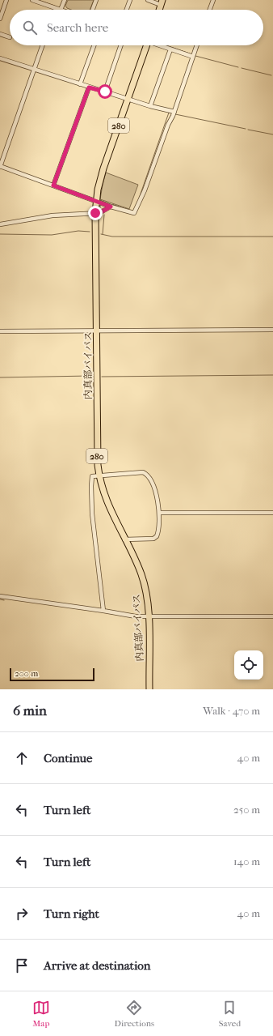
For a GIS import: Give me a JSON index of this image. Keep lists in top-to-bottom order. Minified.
{"streets":{"highway":["280","内真部バイパス"]},"scale_bar":"200 m","page":{"search":"Search here","scale":"200 m","heading":["6 min","Walk · 470 m"],"list":[["Continue","40 m"],["Turn left","250 m"],["Turn left","140 m"],["Turn right","40 m"],"Arrive at destination"],"nav":["Map","Directions","Saved"]}}
